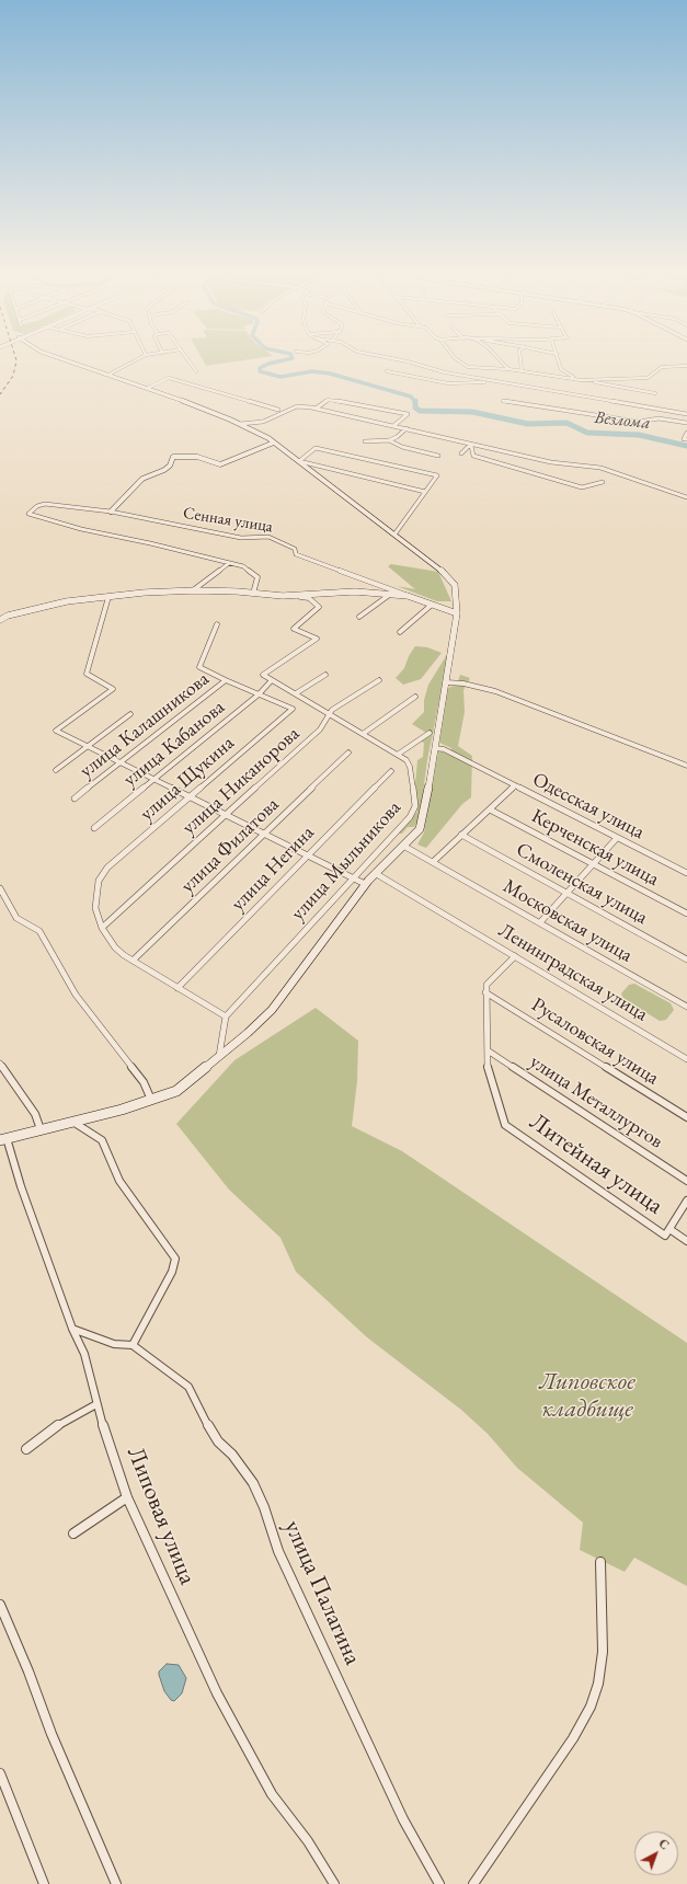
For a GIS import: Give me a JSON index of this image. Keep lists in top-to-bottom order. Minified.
{"streets":{"street":["Сенная улица","улица Калашникова","улица Кабанова","улица Щукина","улица Никанорова","Одесская улица","улица Филатова","Керченская улица","улица Мыльникова","улица Негина","Смоленская улица","Московская улица","Ленинградская улица","Русаловская улица","улица Металлургов","Литейная улица","Липовая улица","улица Палагина"]},"crossings":[["улица Калашникова","улица Кабанова"],["улица Калашникова","улица Щукина"],["улица Кабанова","улица Мыльникова"],["улица Щукина","улица Никанорова"],["улица Никанорова","улица Мыльникова"],["улица Металлургов","Литейная улица"]],"water":["Везлома"],"parks":["Липовское кладбище"],"north":"top right"}
